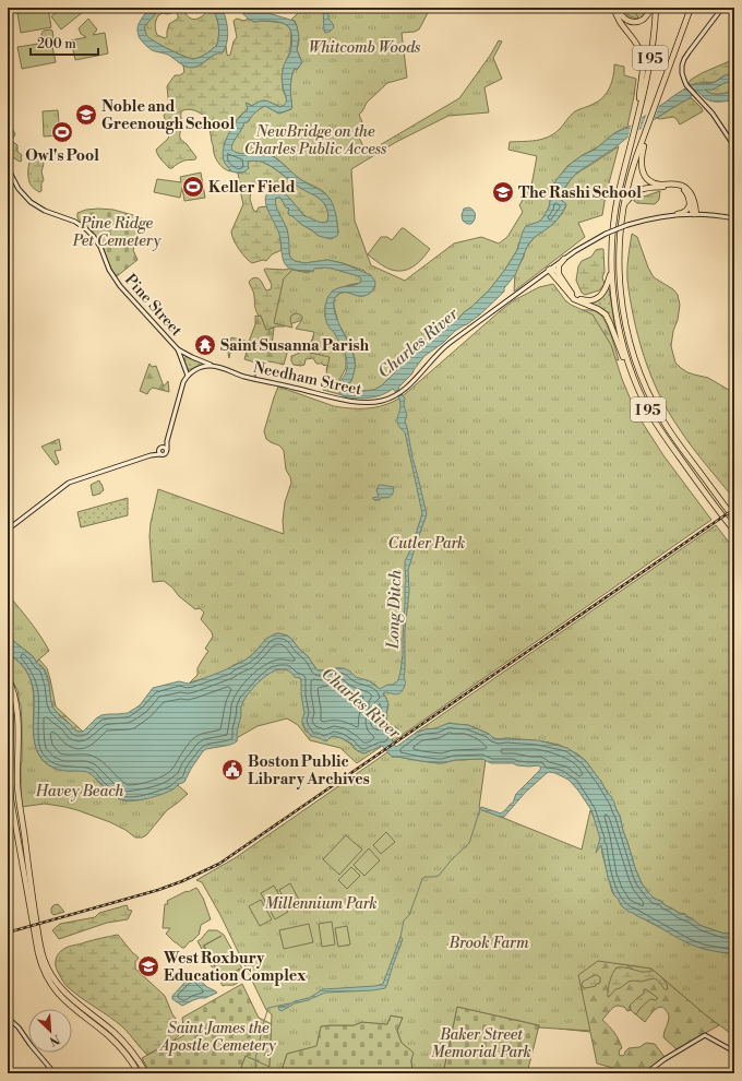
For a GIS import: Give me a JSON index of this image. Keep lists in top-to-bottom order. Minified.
{"streets":{"highway":["I 95"],"main road":["Pine Street","Needham Street"]},"crossings":[["Pine Street","Needham Street"]],"water":["Charles River","Long Ditch"],"parks":["Whitcomb Woods","NewBridge on the Charles Public Access","Pine Ridge Pet Cemetery","Cutler Park","Havey Beach","Millennium Park","Brook Farm","Saint James the Apostle Cemetery","Baker Street Memorial Park"],"places":{"school or university":["Noble and Greenough School","The Rashi School","West Roxbury Education Complex"],"sports":["Owl's Pool","Keller Field"],"temple":["Saint Susanna Parish"],"public building":["Boston Public Library Archives"]},"scale_bar":"200 m","north":"bottom right"}
